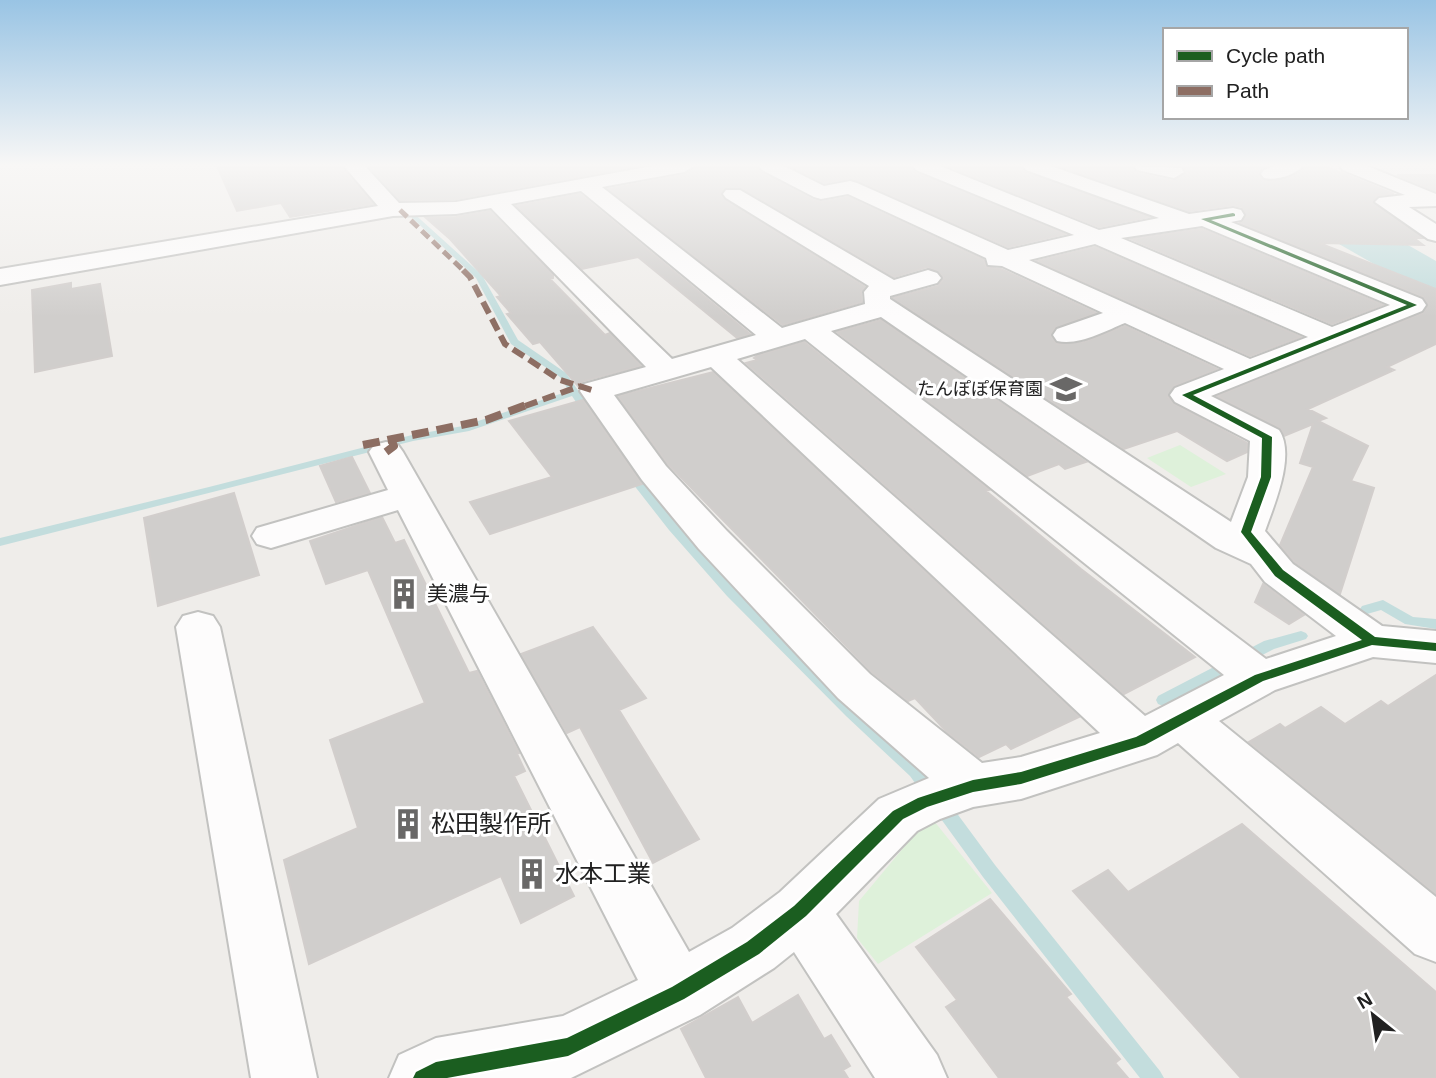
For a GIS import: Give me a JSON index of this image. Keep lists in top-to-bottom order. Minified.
{"places":{"school or university":["たんぽぽ保育園"],"building":["美濃与","松田製作所","水本工業"]},"legend":["Cycle path","Path"],"north":"top left"}
